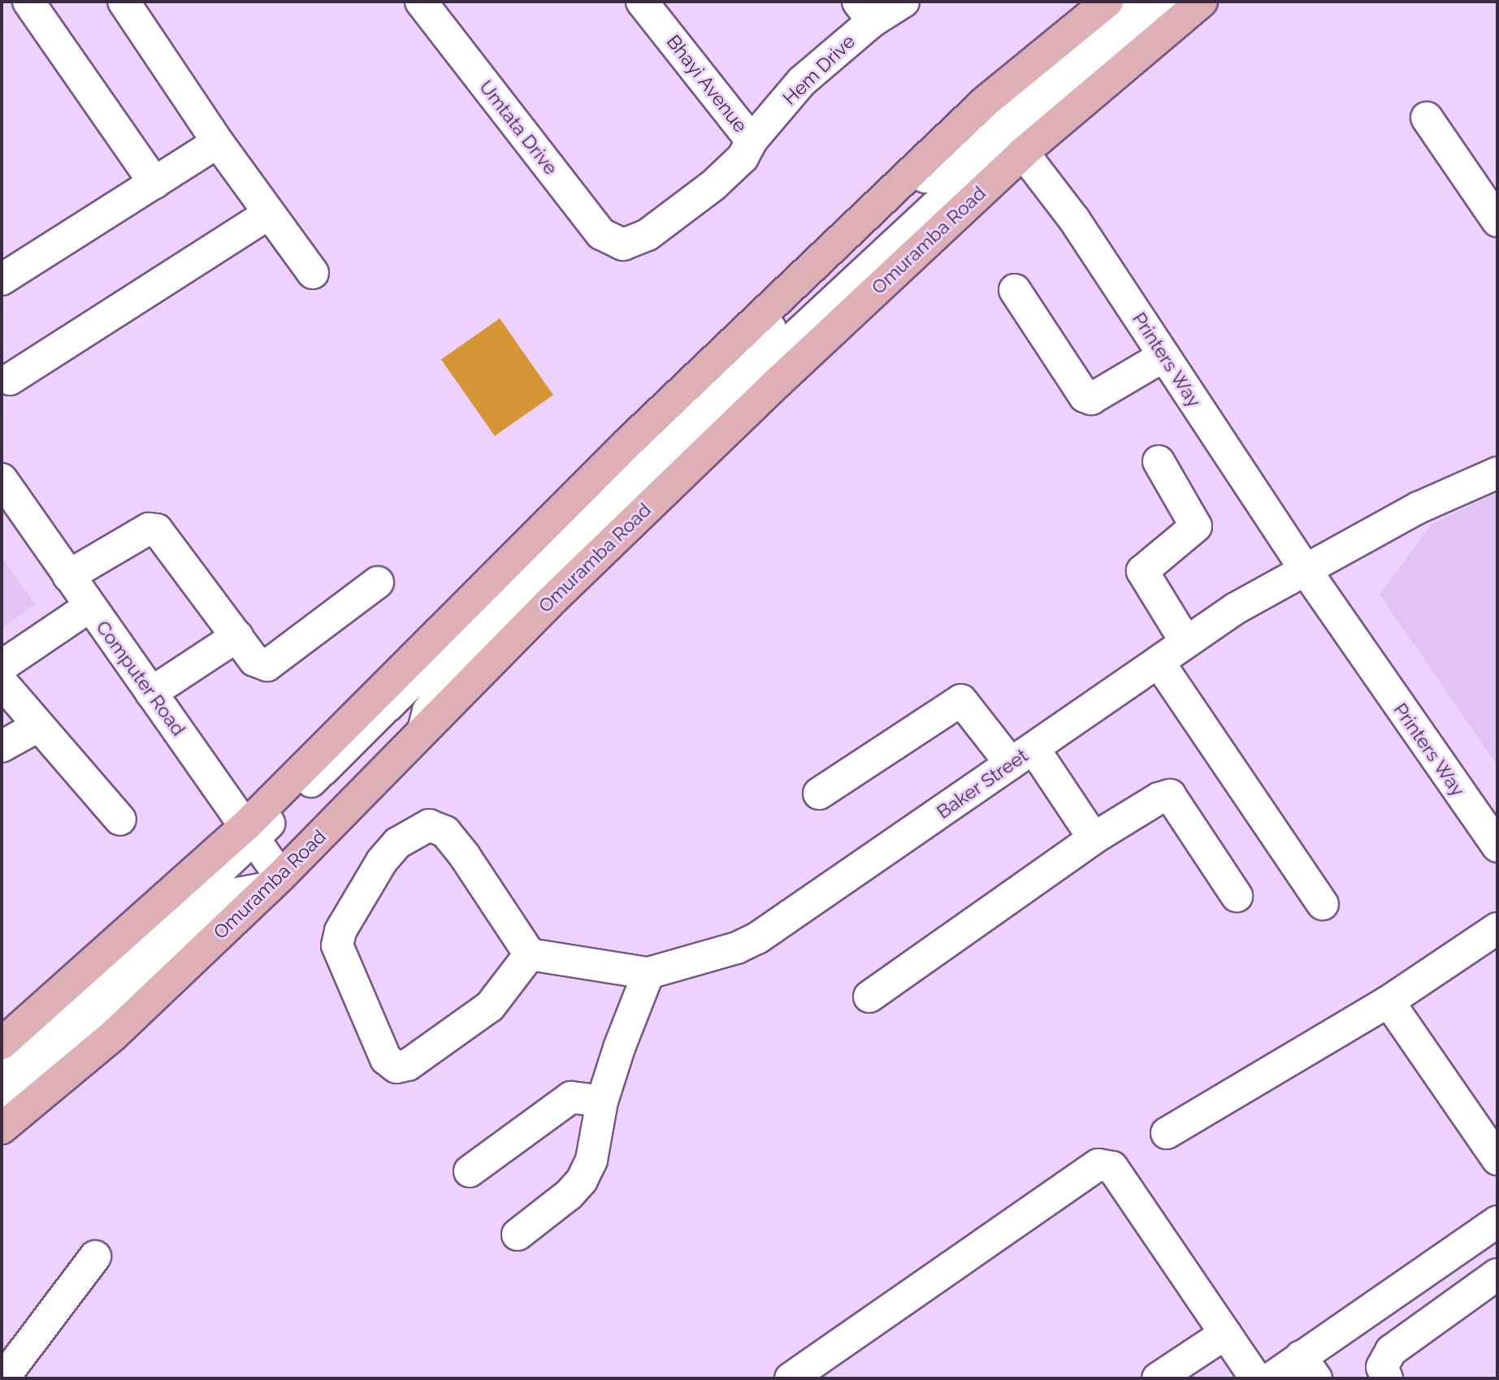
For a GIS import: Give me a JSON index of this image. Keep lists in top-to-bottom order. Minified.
{"streets":{"main road":["Omuramba Road"],"street":["Hem Drive","Bhayi Avenue","Umtata Drive","Printers Way","Computer Road","Baker Street"]},"crossings":[["Hem Drive","Bhayi Avenue"],["Bhayi Avenue","Umtata Drive"],["Omuramba Road","Printers Way"],["Omuramba Road","Computer Road"],["Printers Way","Baker Street"]]}
